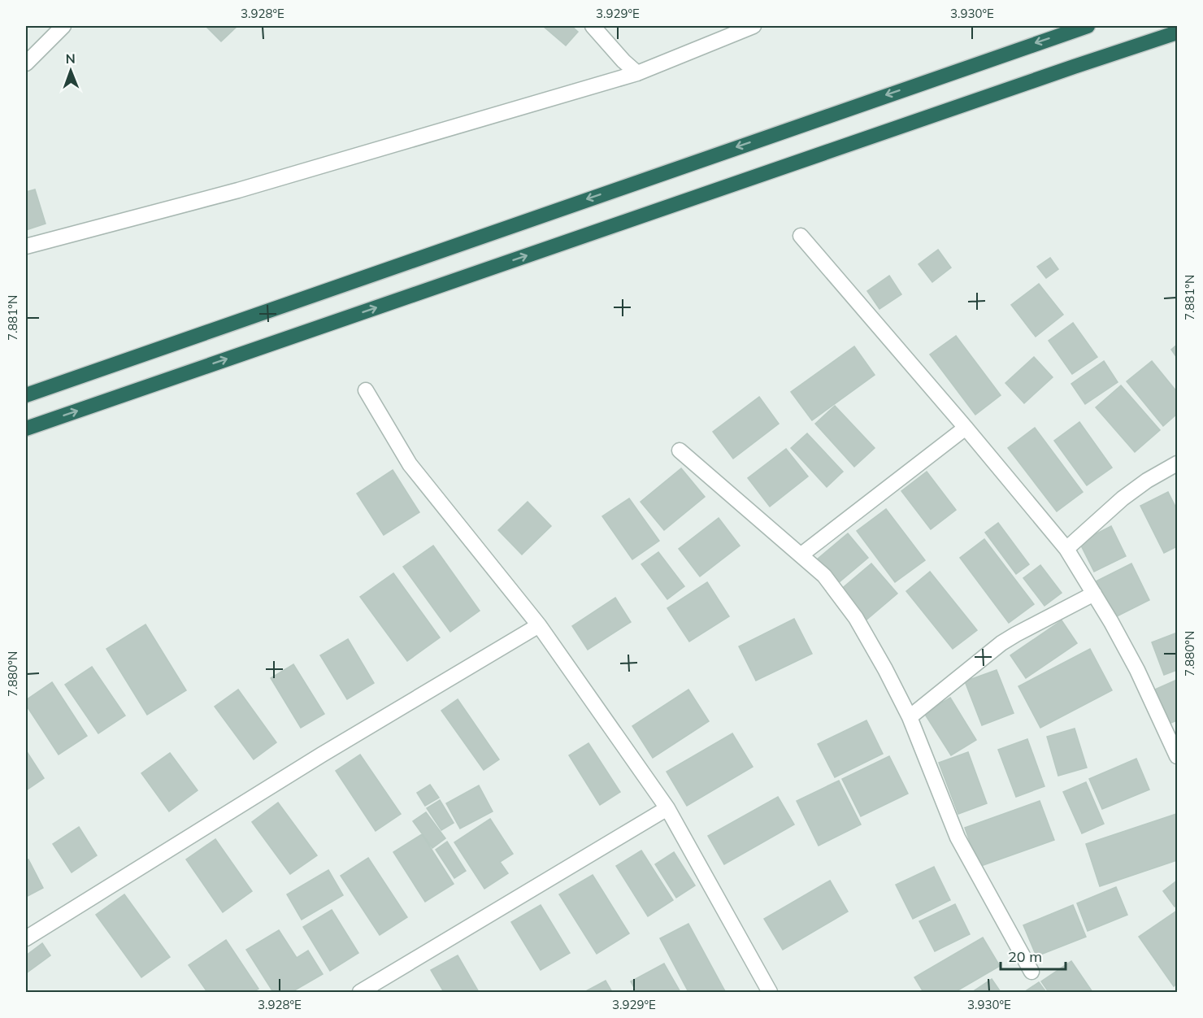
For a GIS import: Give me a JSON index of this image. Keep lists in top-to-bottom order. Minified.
{"scale_bar":"20 m","north":"top","coordinates":["3.928°E","3.929°E","3.930°E","7.881°N","7.880°N"]}
